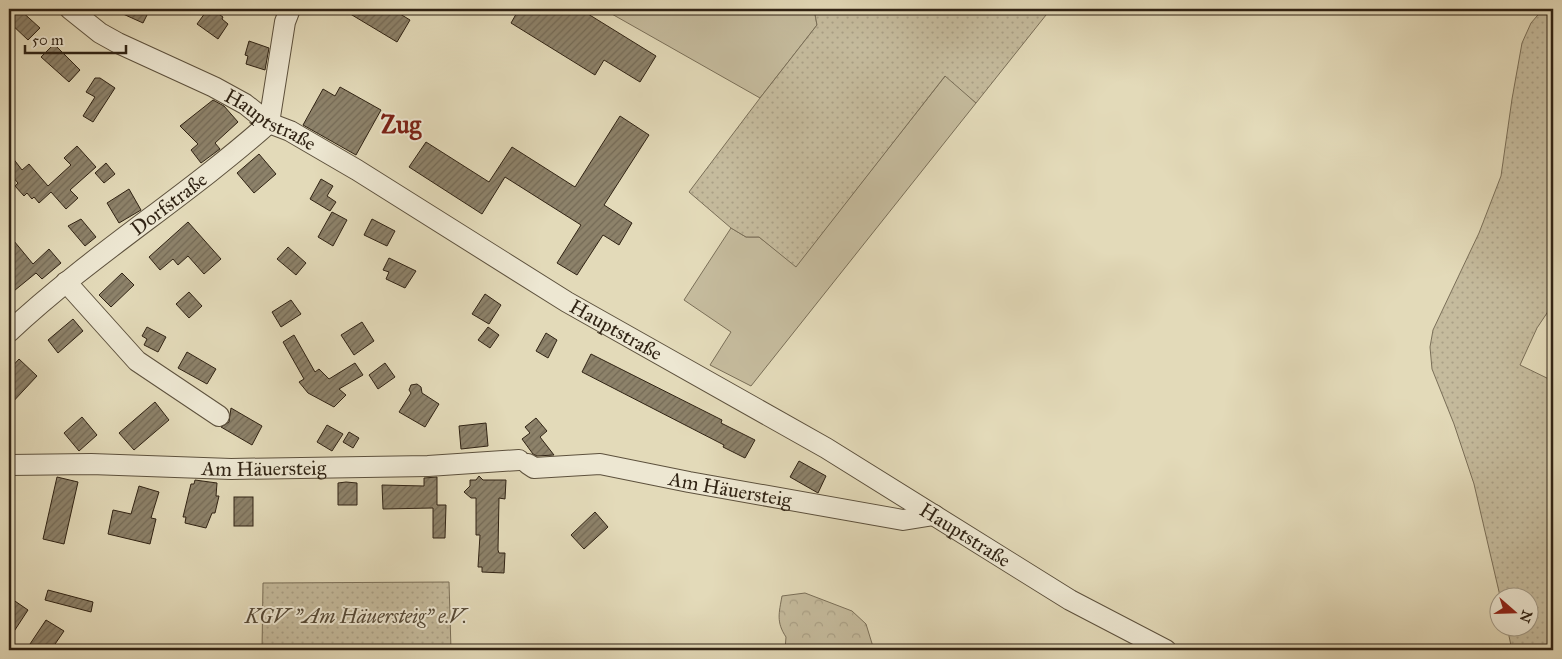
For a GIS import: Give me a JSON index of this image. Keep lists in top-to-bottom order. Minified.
{"streets":{"street":["Hauptstraße","Dorfstraße","Am Häuersteig"]},"crossings":[["Hauptstraße","Dorfstraße"],["Hauptstraße","Am Häuersteig"]],"districts":["Zug"],"parks":["KGV \"Am Häuersteig\" e.V."],"scale_bar":"50 m","north":"right"}
